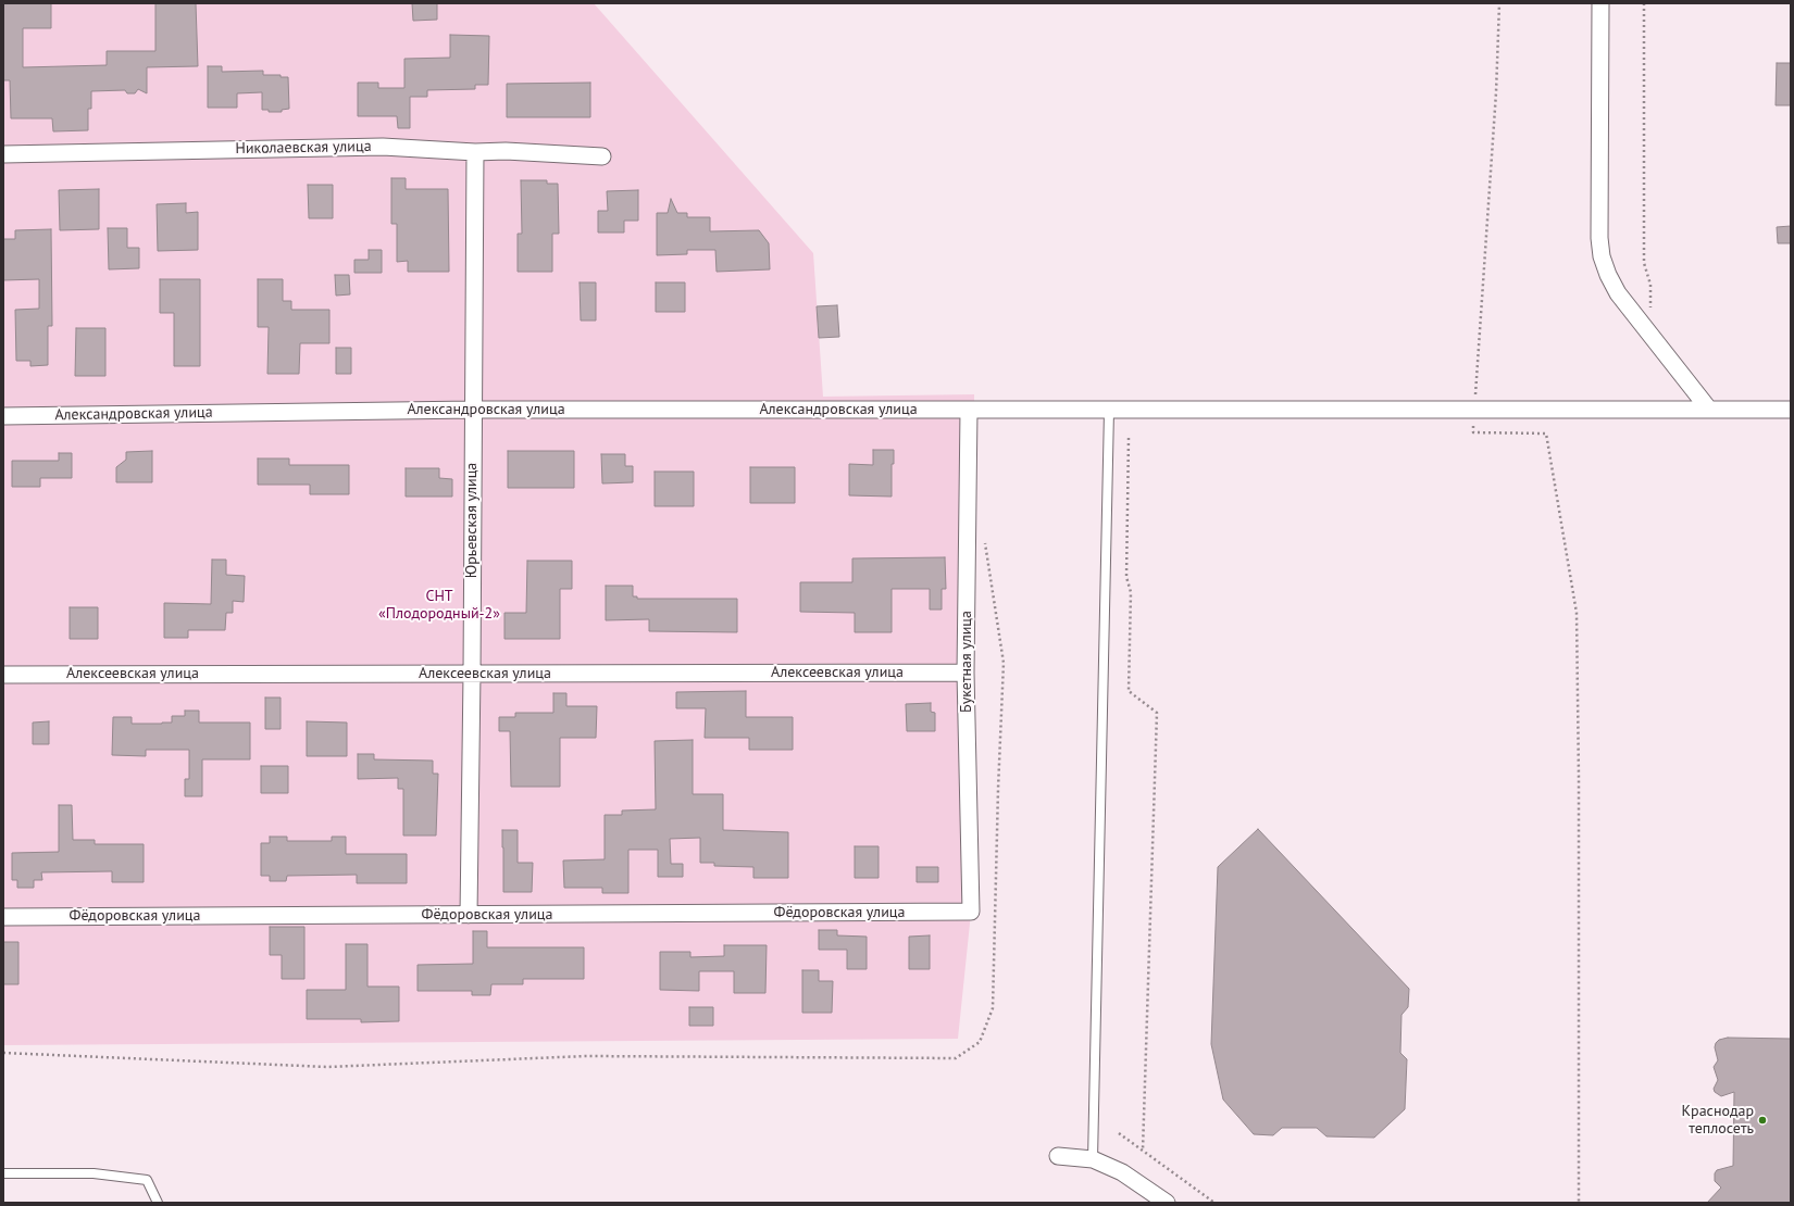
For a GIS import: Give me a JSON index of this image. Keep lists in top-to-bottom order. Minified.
{"streets":{"street":["Николаевская улица","Александровская улица","Юрьевская улица","Букетная улица","Алексеевская улица","Фёдоровская улица"]},"crossings":[["Николаевская улица","Юрьевская улица"],["Александровская улица","Юрьевская улица"],["Александровская улица","Букетная улица"],["Юрьевская улица","Алексеевская улица"],["Юрьевская улица","Фёдоровская улица"],["Букетная улица","Алексеевская улица"],["Букетная улица","Фёдоровская улица"]],"parks":["СНТ «Плодородный-2»"],"places":["Краснодар теплосеть"]}
